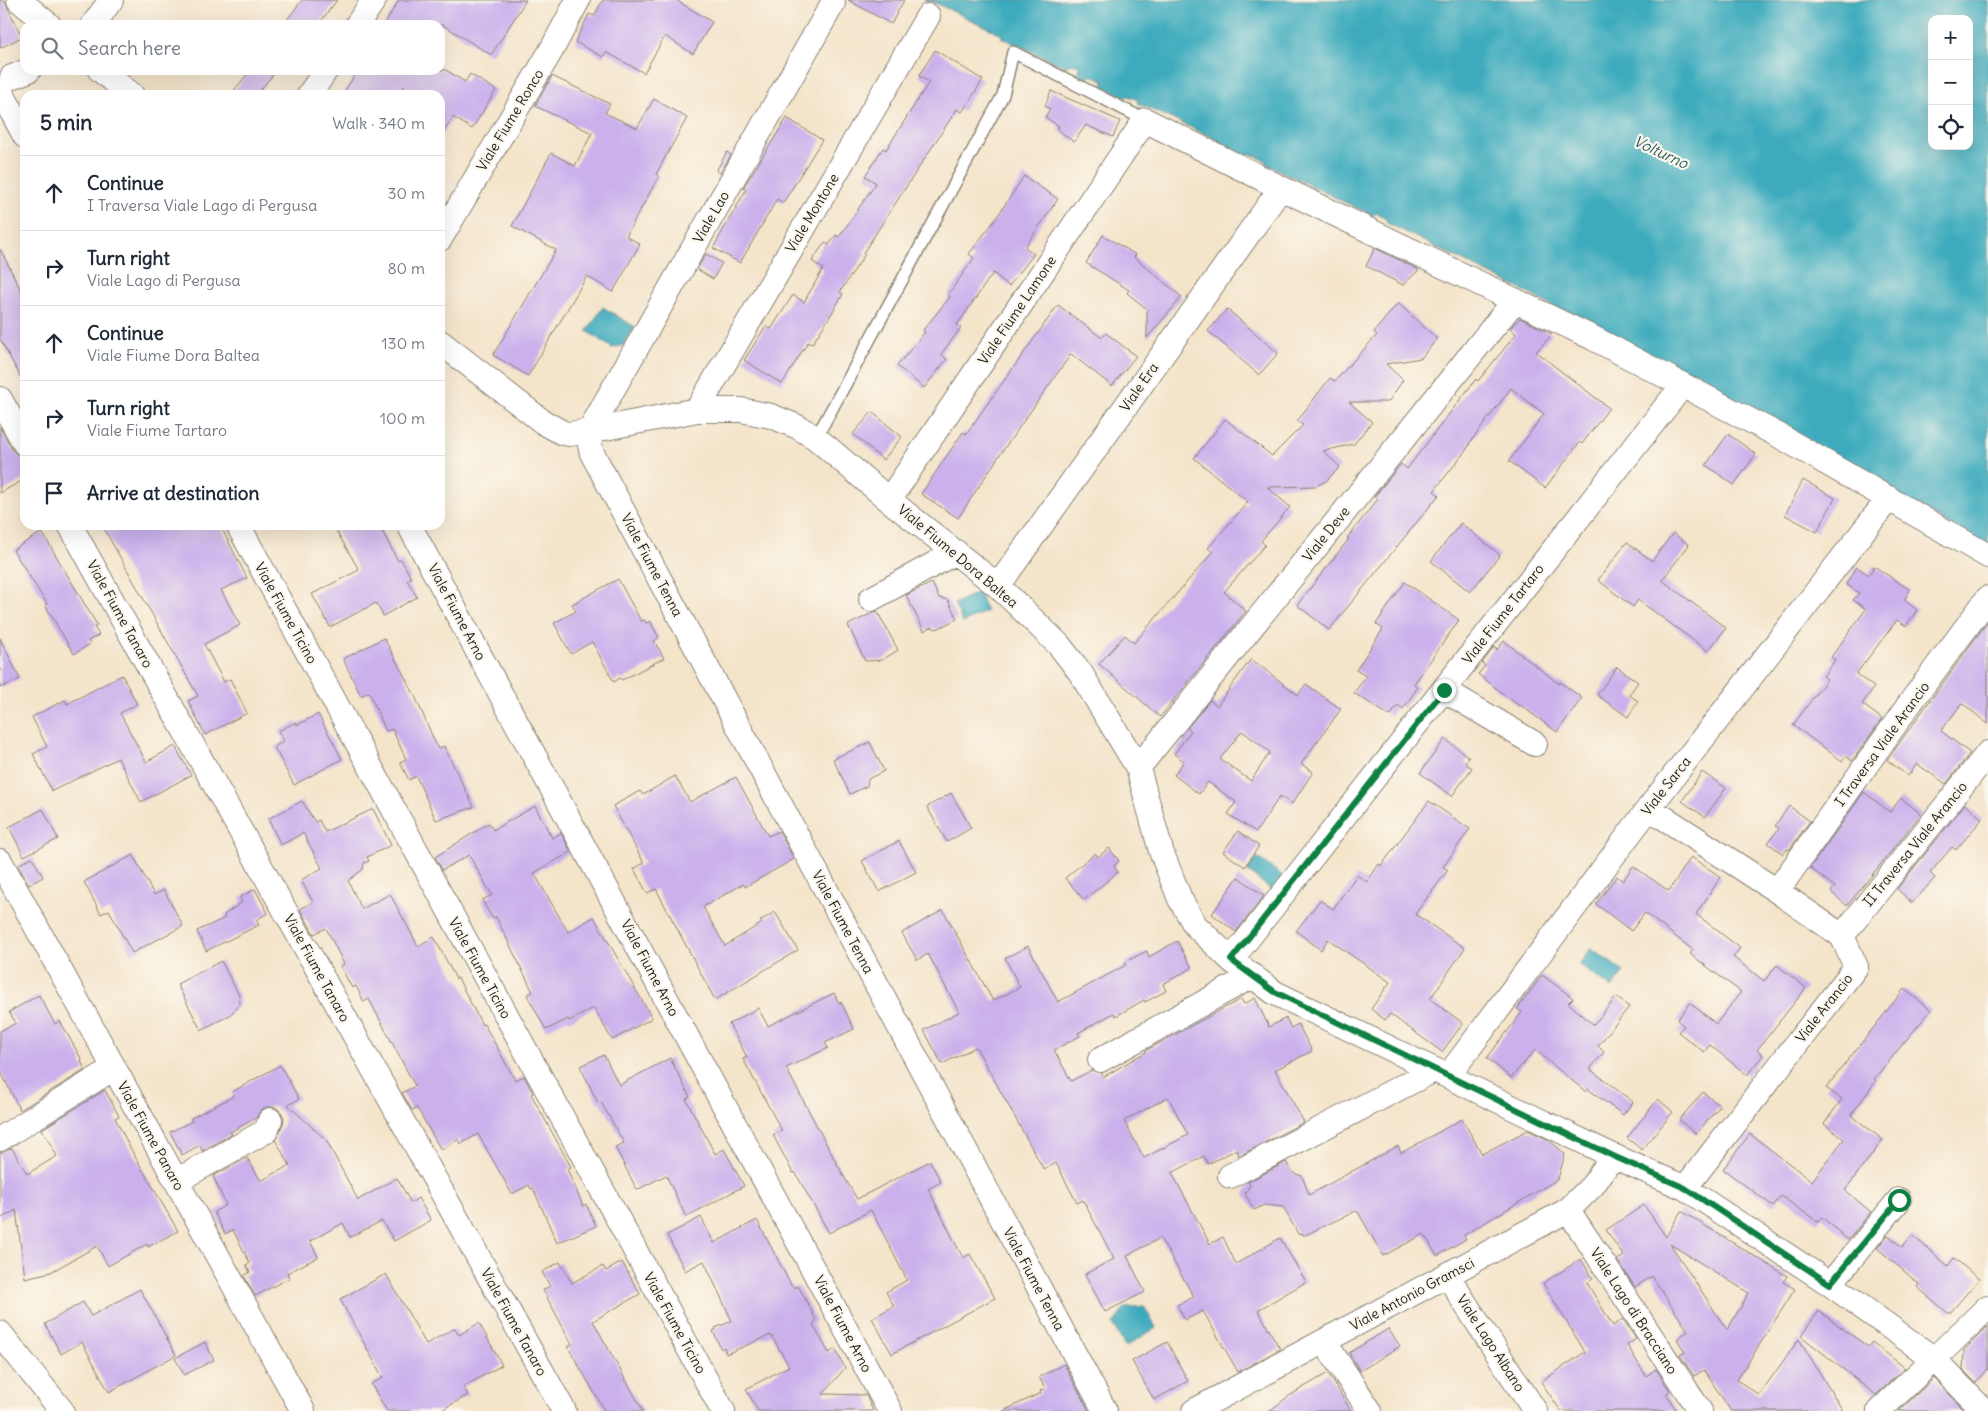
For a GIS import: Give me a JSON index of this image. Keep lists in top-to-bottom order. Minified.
{"streets":{"street":["Viale Fiume Ronco","Viale Montone","Viale Lao","Viale Fiume Lamone","Viale Era","Viale Deve","Viale Fiume Dora Baltea","Viale Fiume Tenna","Viale Fiume Arno","Viale Fiume Ticino","Viale Fiume Tanaro","Viale Fiume Tartaro","I Traversa Viale Arancio","Viale Sarca","II Traversa Viale Arancio","Viale Arancio","Viale Fiume Panaro","Viale Antonio Gramsci","Viale Lago di Bracciano","Viale Lago Albano"]},"crossings":[["Viale Montone","Viale Fiume Dora Baltea"],["Viale Lao","Viale Fiume Dora Baltea"],["Viale Lao","Viale Fiume Tenna"],["Viale Fiume Lamone","Viale Fiume Dora Baltea"],["Viale Era","Viale Fiume Dora Baltea"],["Viale Deve","Viale Fiume Dora Baltea"],["Viale Fiume Dora Baltea","Viale Fiume Tenna"],["Viale Fiume Dora Baltea","Viale Fiume Tartaro"],["Viale Fiume Dora Baltea","Viale Sarca"],["Viale Fiume Dora Baltea","Viale Arancio"],["Viale Fiume Dora Baltea","Viale Antonio Gramsci"],["II Traversa Viale Arancio","Viale Arancio"],["Viale Antonio Gramsci","Viale Lago di Bracciano"],["Viale Antonio Gramsci","Viale Lago Albano"]],"water":["Volturno"],"page":{"map_buttons":["+","−"],"search":"Search here","heading":["5 min","Walk · 340 m"],"list":[["Continue","I Traversa Viale Lago di Pergusa","30 m"],["Turn right","Viale Lago di Pergusa","80 m"],["Continue","Viale Fiume Dora Baltea","130 m"],["Turn right","Viale Fiume Tartaro","100 m"],"Arrive at destination"]}}
